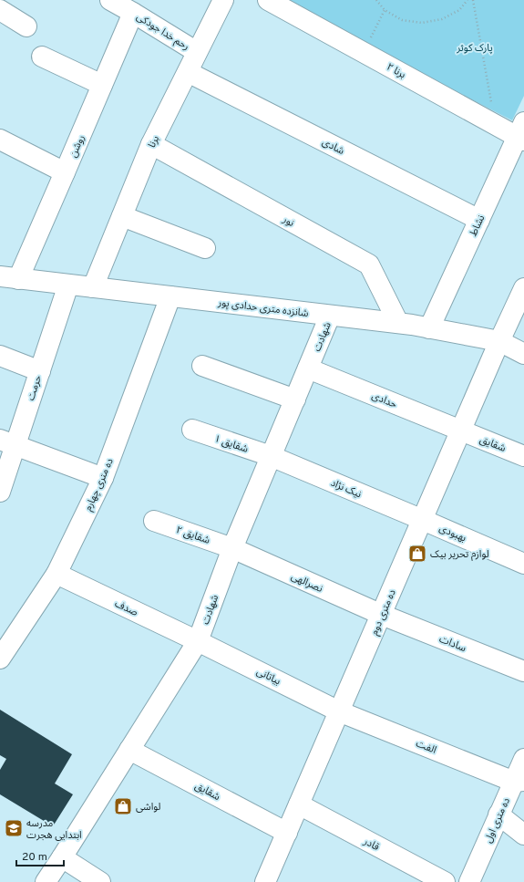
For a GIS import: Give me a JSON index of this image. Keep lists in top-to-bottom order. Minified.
{"streets":{"street":["رحم خدا جودکی","برنا ۲","برنا","روشن","شادی","نور","نشاط","شانزده متری حدادی پور","شهادت","حرمت","حدادی","شقایق ۱","شقایق","ده متری چهارم","نیک نژاد","بهبودی","شقایق ۲","نصرالهی","صدف","ده متری دوم","سادات","بیاتانی","الفت","ده متری اول","قادر"]},"crossings":[["رحم خدا جودکی","برنا"],["رحم خدا جودکی","روشن"],["برنا ۲","نشاط"],["برنا","شادی"],["برنا","نور"],["برنا","شانزده متری حدادی پور"],["روشن","شانزده متری حدادی پور"],["شادی","نشاط"],["نور","شانزده متری حدادی پور"],["نشاط","شانزده متری حدادی پور"],["شانزده متری حدادی پور","شهادت"],["شانزده متری حدادی پور","حرمت"],["شانزده متری حدادی پور","ده متری چهارم"],["شانزده متری حدادی پور","ده متری دوم"],["شهادت","حدادی"],["شهادت","شقایق ۱"],["شهادت","شقایق"],["شهادت","نیک نژاد"],["شهادت","شقایق ۲"],["شهادت","نصرالهی"],["شهادت","صدف"],["شهادت","بیاتانی"],["حدادی","شقایق"],["حدادی","ده متری دوم"],["شقایق ۱","نیک نژاد"],["شقایق","ده متری دوم"],["ده متری چهارم","صدف"],["نیک نژاد","بهبودی"],["نیک نژاد","ده متری دوم"],["بهبودی","ده متری دوم"],["شقایق ۲","نصرالهی"],["نصرالهی","ده متری دوم"],["نصرالهی","سادات"],["صدف","بیاتانی"],["ده متری دوم","سادات"],["ده متری دوم","بیاتانی"],["ده متری دوم","الفت"],["ده متری دوم","قادر"],["بیاتانی","الفت"],["الفت","ده متری اول"]],"parks":["پارک کوثر"],"places":{"shop":["لوازم تحریر بیک","لواشی"],"school or university":["مدرسه ابتدایی هجرت"]},"scale_bar":"20 m"}
